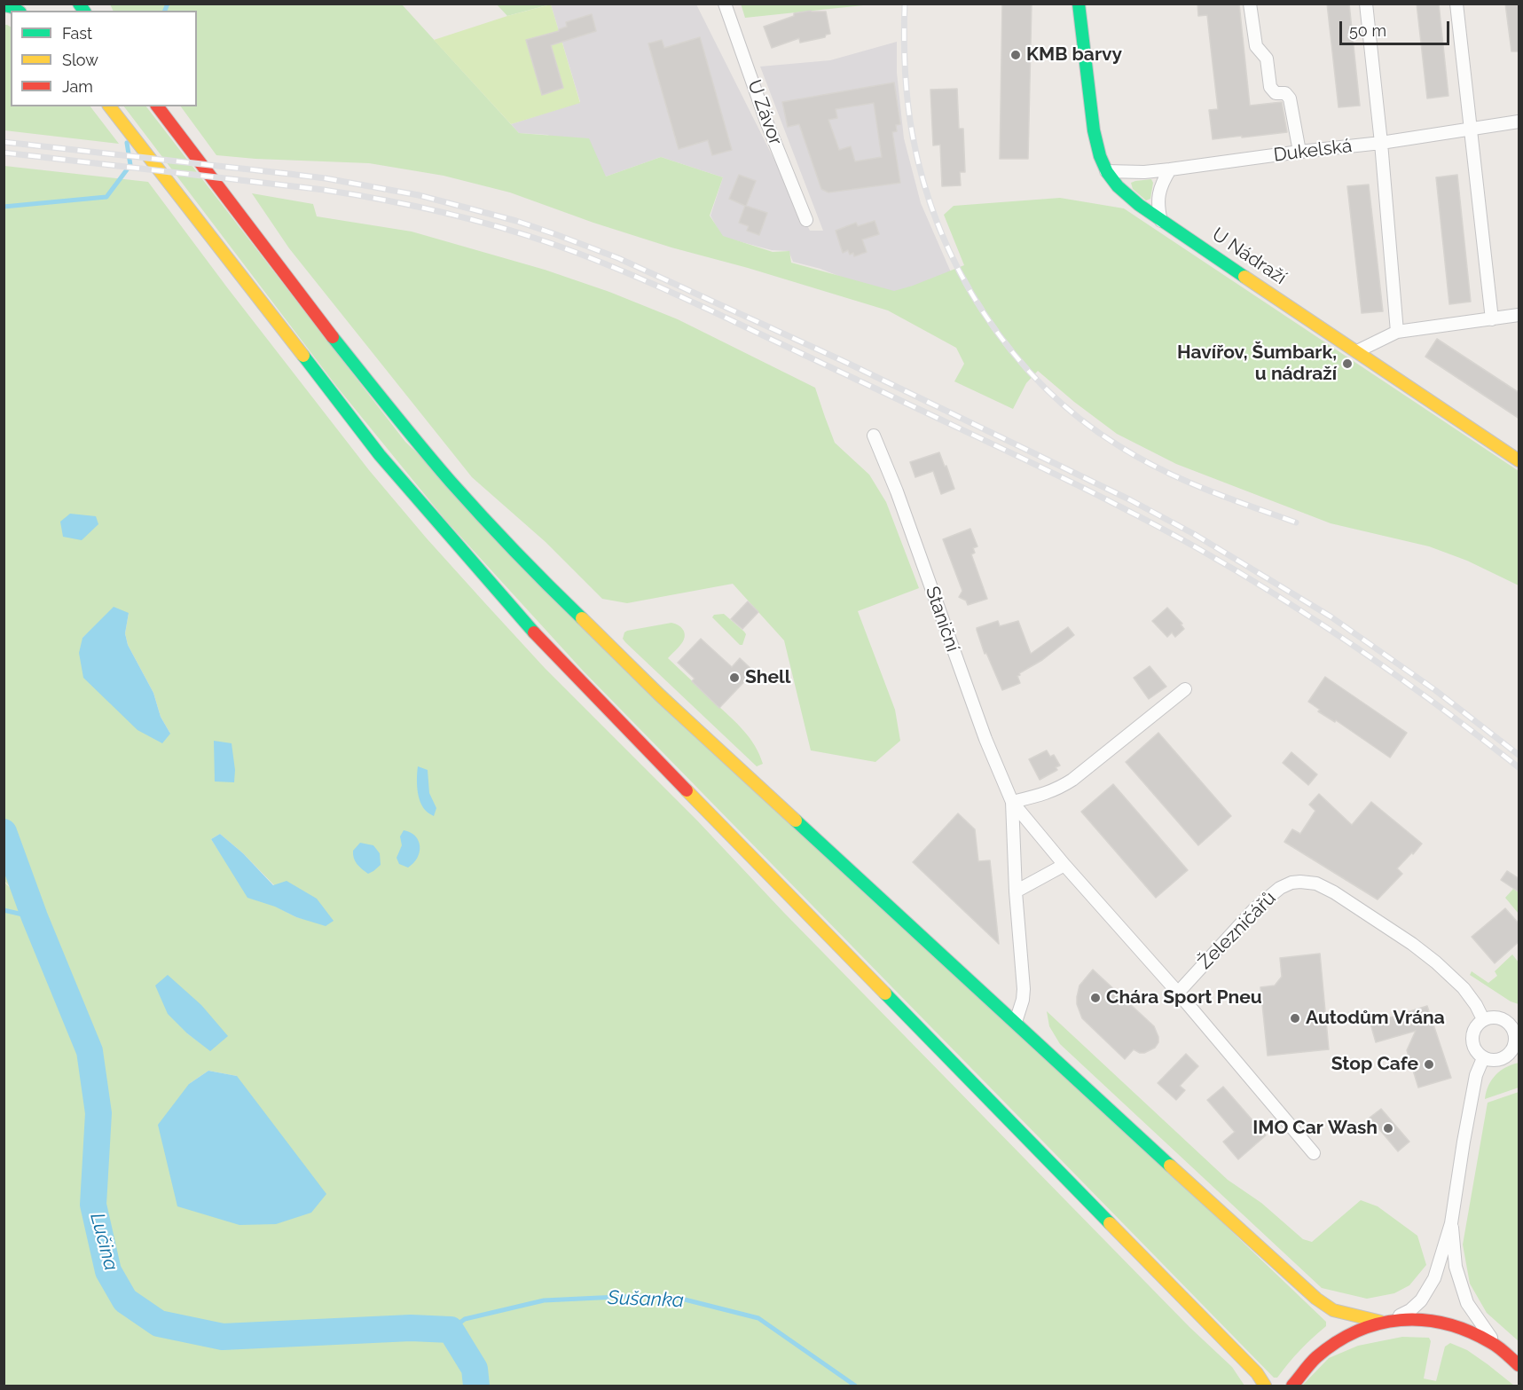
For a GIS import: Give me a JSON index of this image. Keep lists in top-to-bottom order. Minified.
{"streets":{"main road":["U Nádraží"],"street":["U Závor","Dukelská","Staniční","Železničářů"]},"crossings":[["Dukelská","U Nádraží"]],"water":["Lučina","Sušanka"],"places":["KMB barvy","Havířov, Šumbark, u nádraží","Shell","Chára Sport Pneu","Autodům Vrána","Stop Cafe","IMO Car Wash"],"legend":["Fast","Slow","Jam"],"scale_bar":"50 m"}
